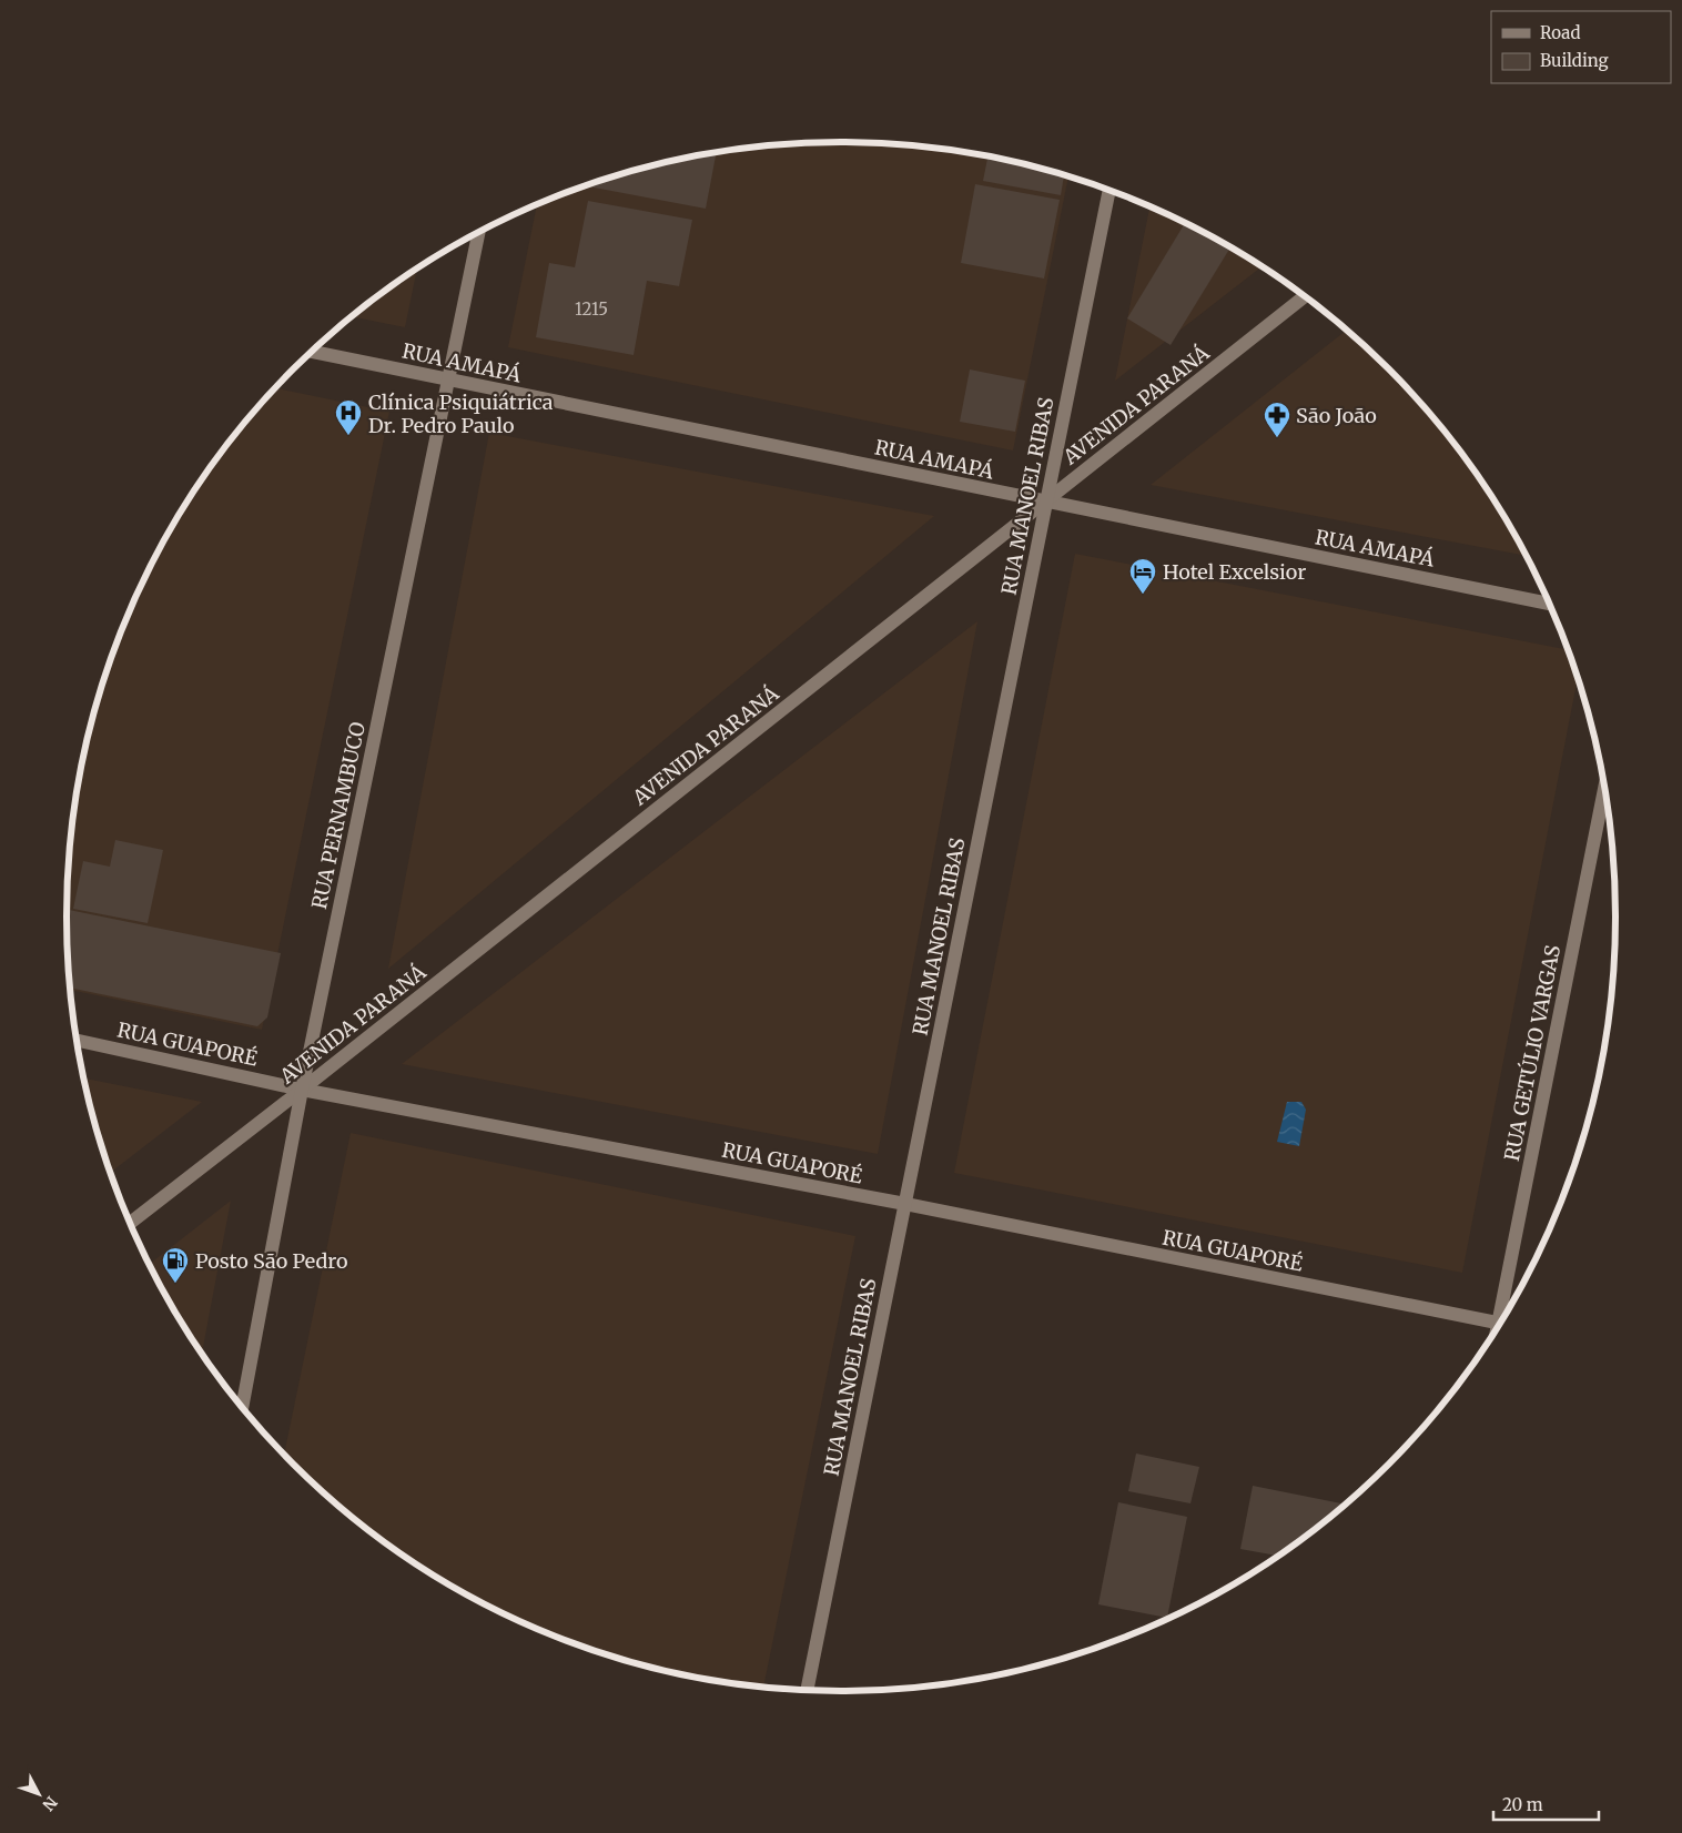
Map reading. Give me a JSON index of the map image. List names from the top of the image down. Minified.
{"streets":{"street":["RUA AMAPÁ","AVENIDA PARANÁ","RUA MANOEL RIBAS","RUA PERNAMBUCO","RUA GUAPORÉ","RUA GETÚLIO VARGAS"]},"crossings":[["RUA AMAPÁ","AVENIDA PARANÁ"],["RUA AMAPÁ","RUA MANOEL RIBAS"],["RUA AMAPÁ","RUA PERNAMBUCO"],["AVENIDA PARANÁ","RUA MANOEL RIBAS"],["AVENIDA PARANÁ","RUA PERNAMBUCO"],["AVENIDA PARANÁ","RUA GUAPORÉ"],["RUA MANOEL RIBAS","RUA GUAPORÉ"],["RUA PERNAMBUCO","RUA GUAPORÉ"]],"places":{"hospital":["Clínica Psiquiátrica Dr. Pedro Paulo"],"pharmacy":["São João"],"hotel":["Hotel Excelsior"],"fuel station":["Posto São Pedro"]},"house_numbers":["1215"],"legend":["Road","Building"],"scale_bar":"20 m","north":"bottom right"}
